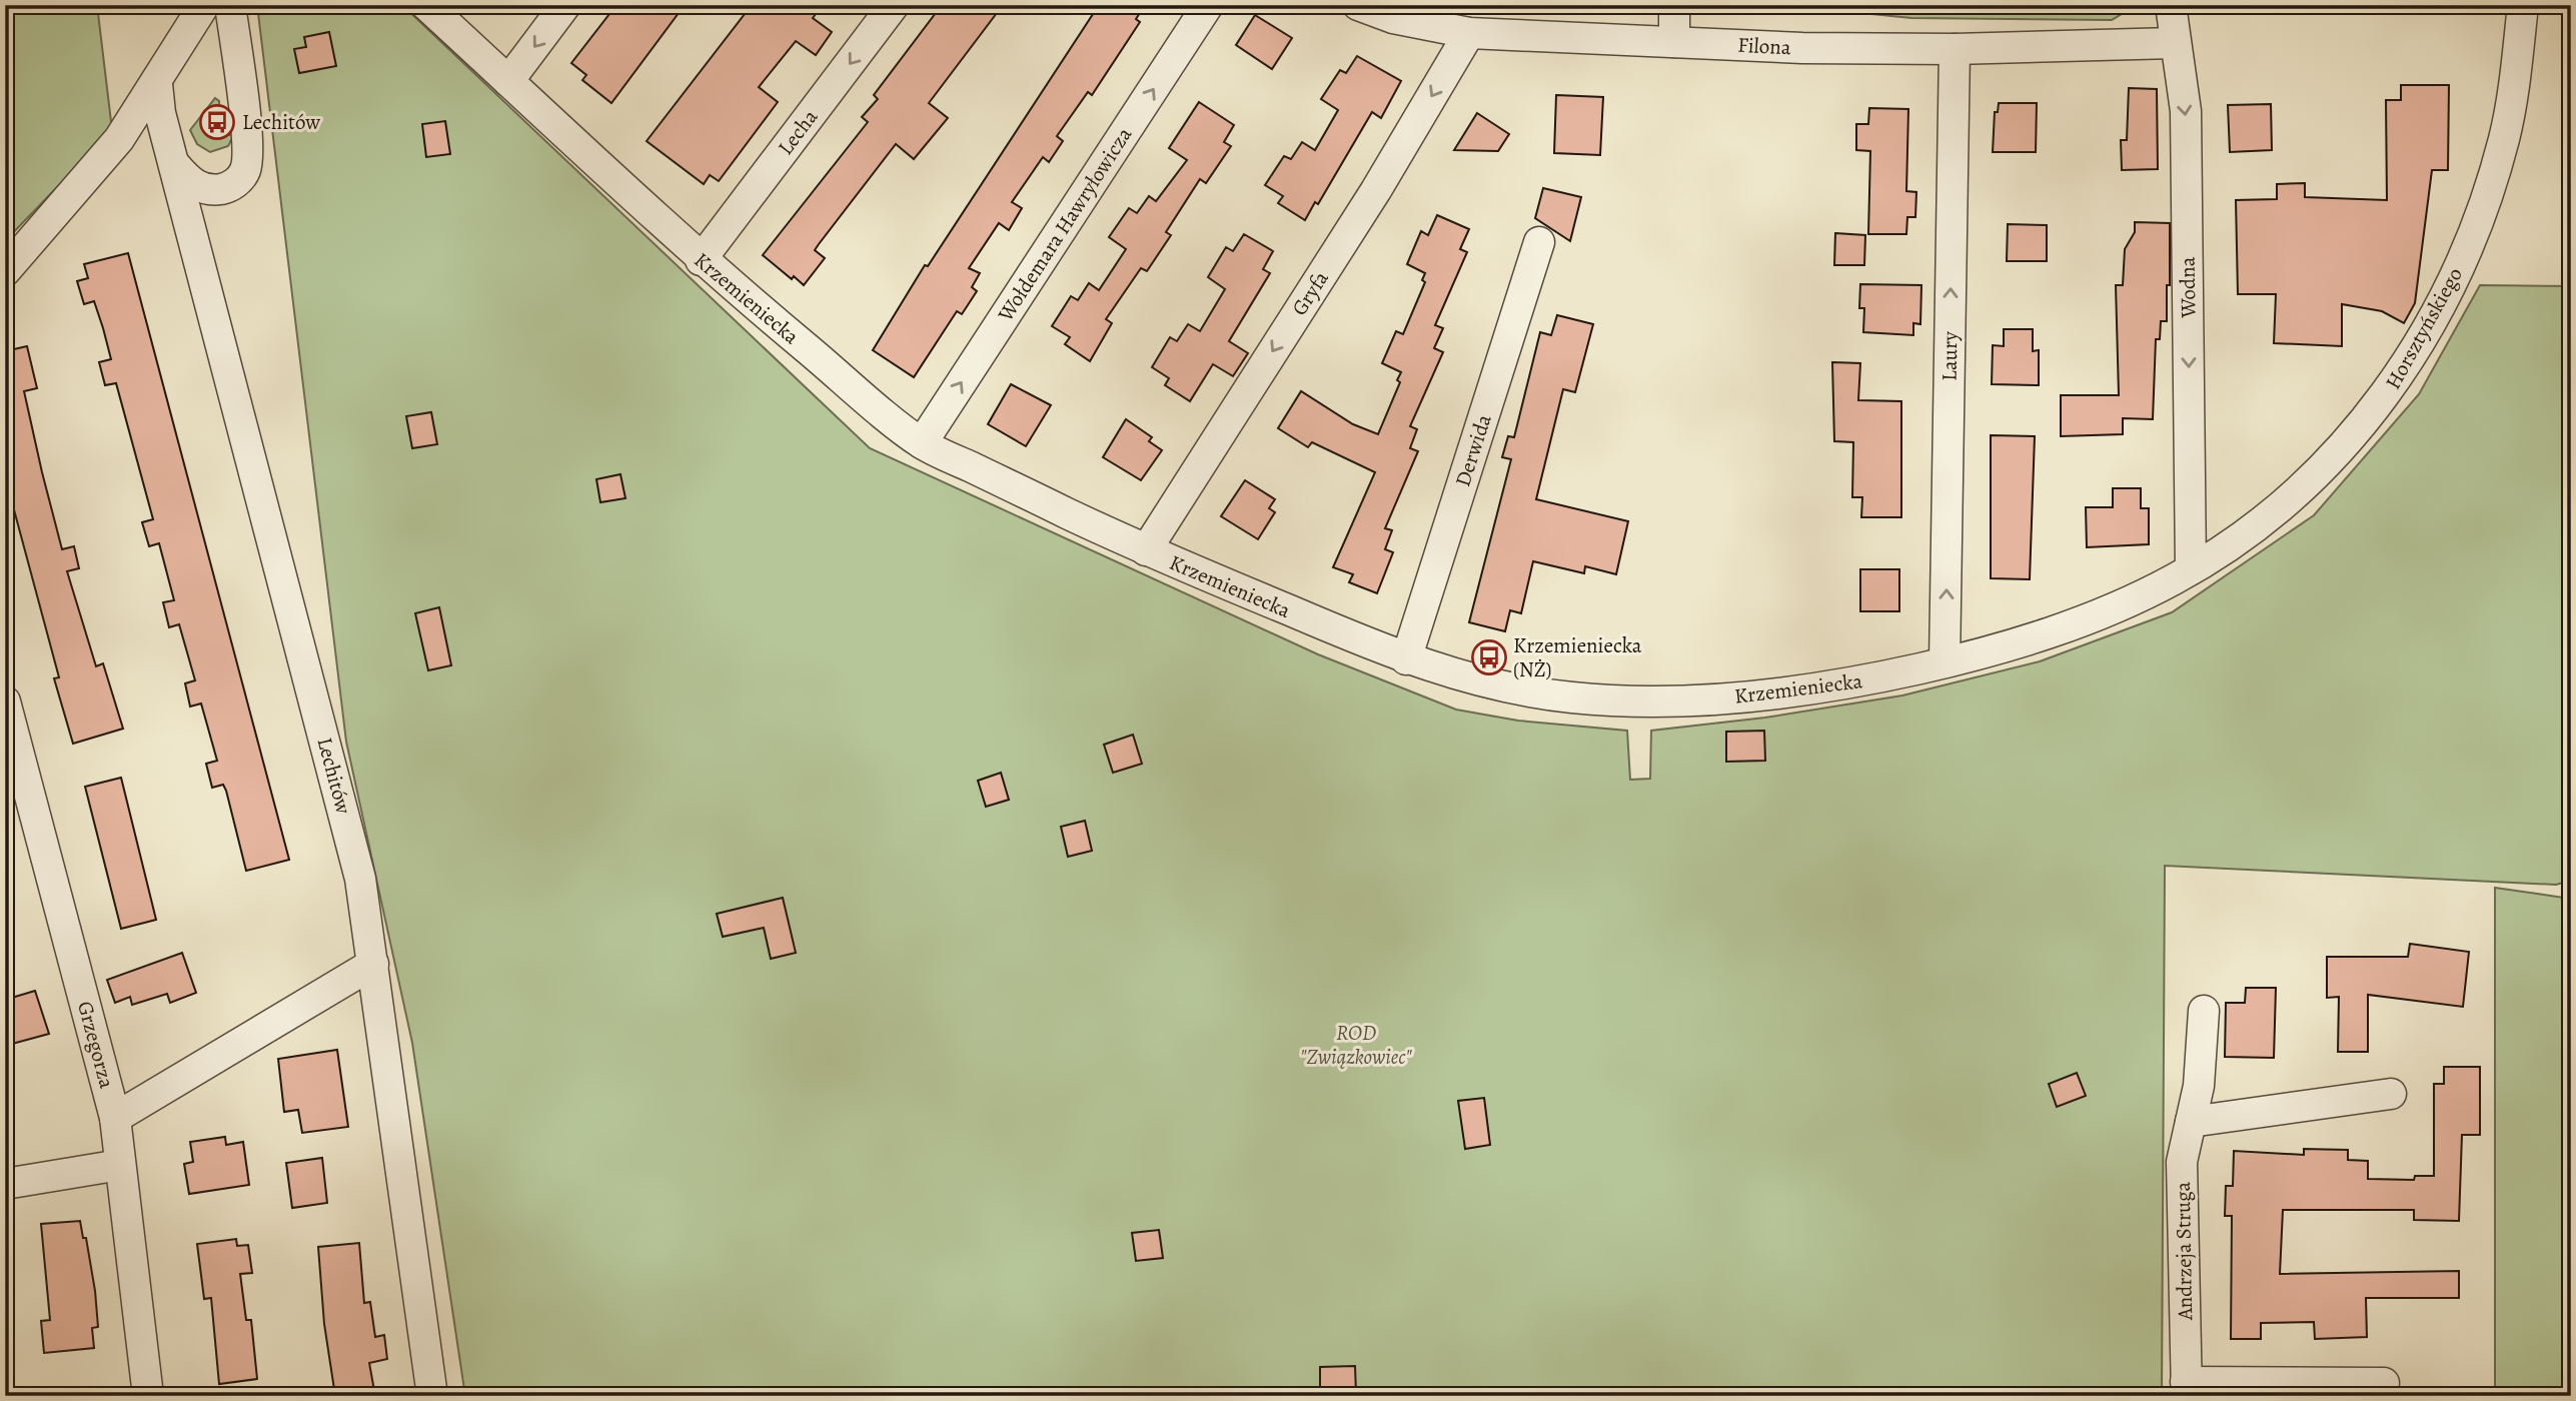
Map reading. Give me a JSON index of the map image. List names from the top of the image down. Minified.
{"streets":{"street":["Filona","Lecha","Wołdemara Hawryłowicza","Wodna","Gryfa","Krzemieniecka","Horsztyńskiego","Laury","Derwida","Lechitów","Grzegorza","Andrzeja Struga"]},"crossings":[["Filona","Wodna"],["Filona","Gryfa"],["Filona","Laury"],["Lecha","Krzemieniecka"],["Wołdemara Hawryłowicza","Krzemieniecka"],["Wodna","Krzemieniecka"],["Wodna","Horsztyńskiego"],["Gryfa","Krzemieniecka"],["Krzemieniecka","Horsztyńskiego"],["Krzemieniecka","Laury"],["Krzemieniecka","Derwida"]],"one_way":["Lecha","Wołdemara Hawryłowicza","Wodna","Gryfa","Laury"],"parks":["ROD \"Związkowiec\""],"places":{"bus stop":["Lechitów","Krzemieniecka (NŻ)"]}}
